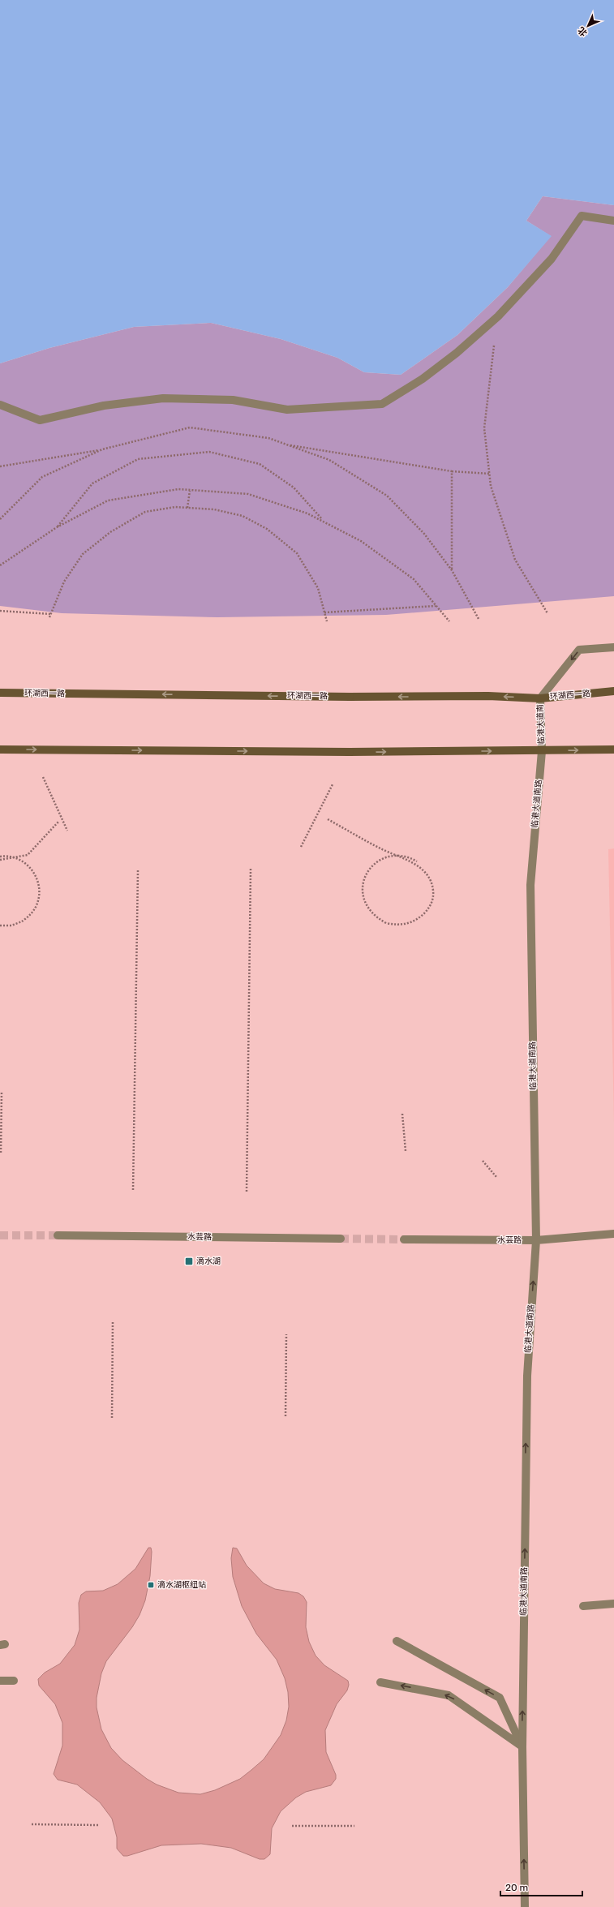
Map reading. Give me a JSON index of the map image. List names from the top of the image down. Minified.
{"streets":{"main road":["环湖西一路"],"street":["临港大道南","临港大道南路","水芸路"]},"crossings":[["环湖西一路","临港大道南"],["临港大道南","临港大道南路"],["临港大道南路","水芸路"]],"one_way":["临港大道南路"],"places":{"transit":["滴水湖","滴水湖枢纽站"]},"scale_bar":"20 m","north":"bottom left"}
